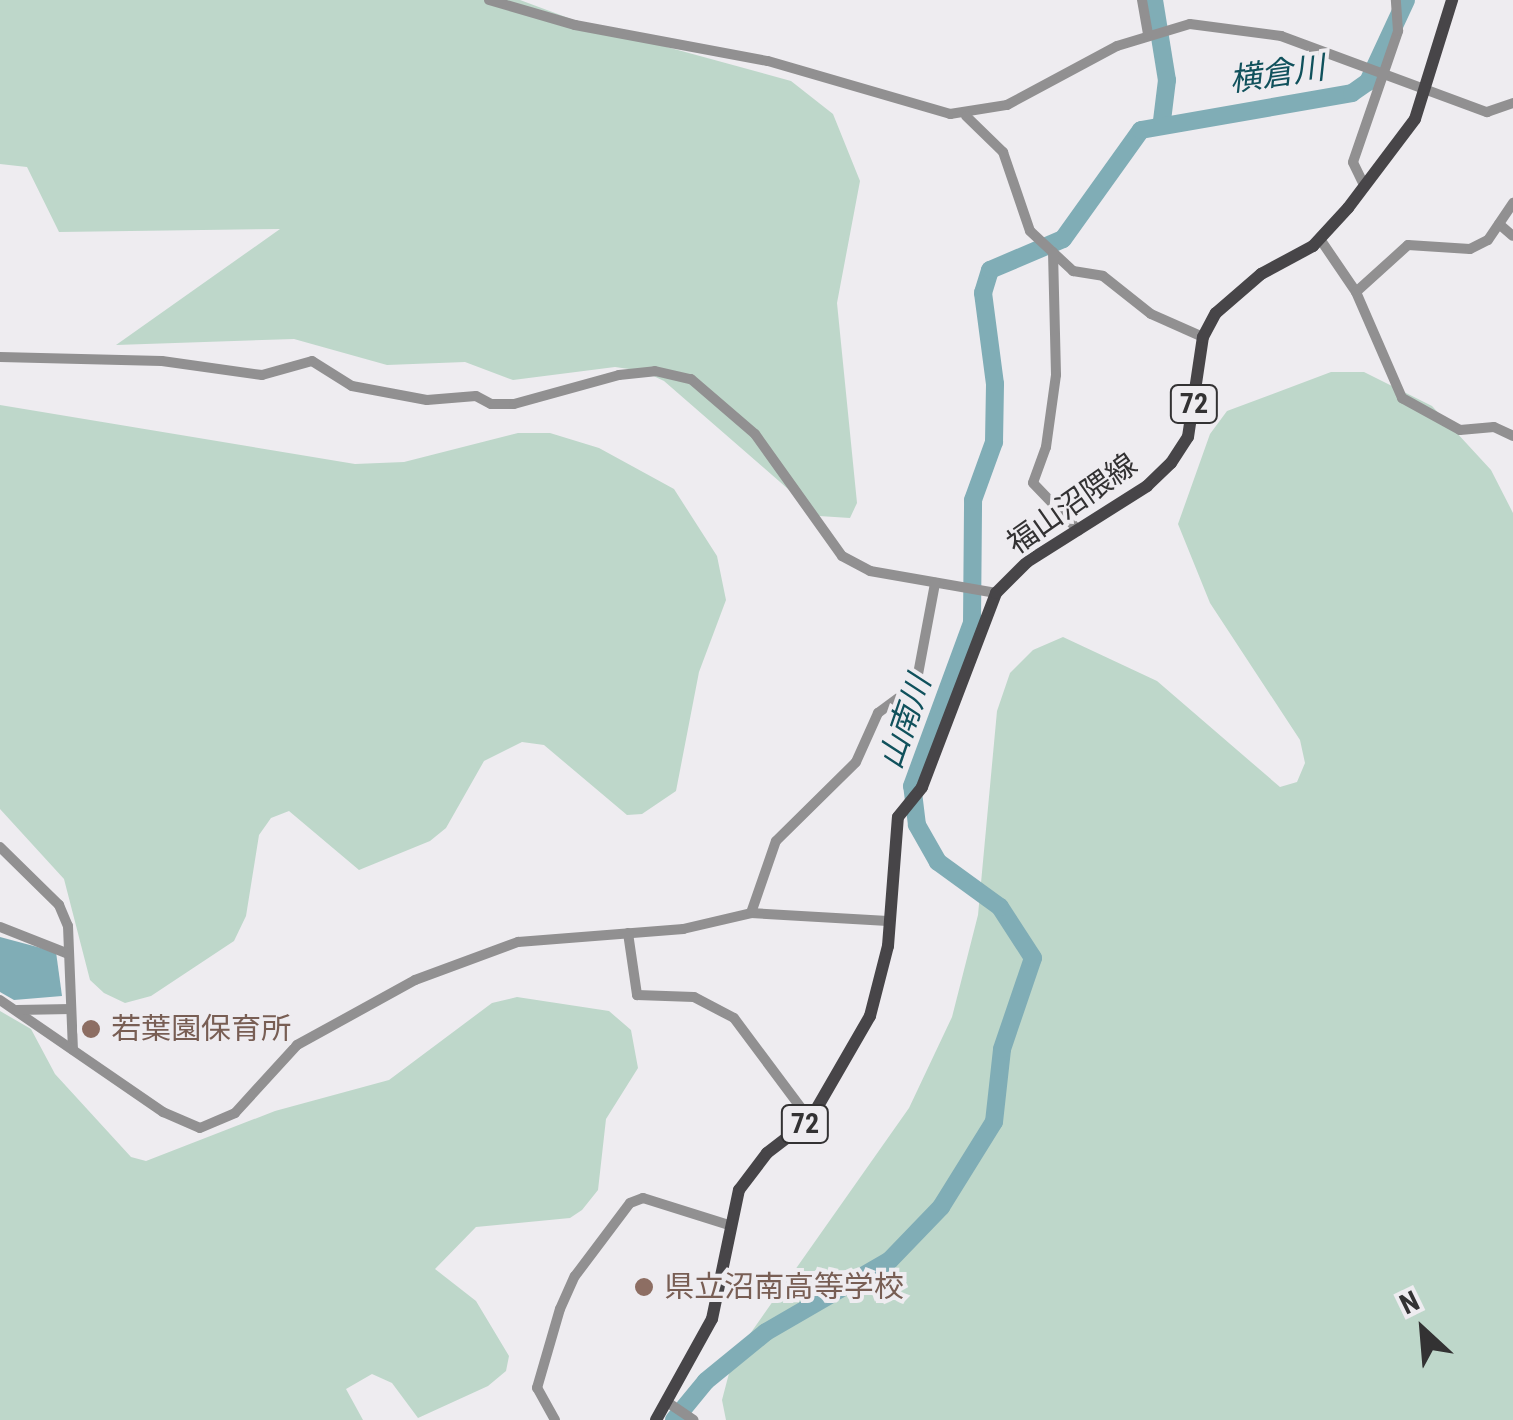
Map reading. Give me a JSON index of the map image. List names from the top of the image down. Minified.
{"streets":{"main road":["72","福山沼隈線"]},"water":["横倉川","山南川"],"places":["若葉園保育所","県立沼南高等学校"],"north":"top left"}
